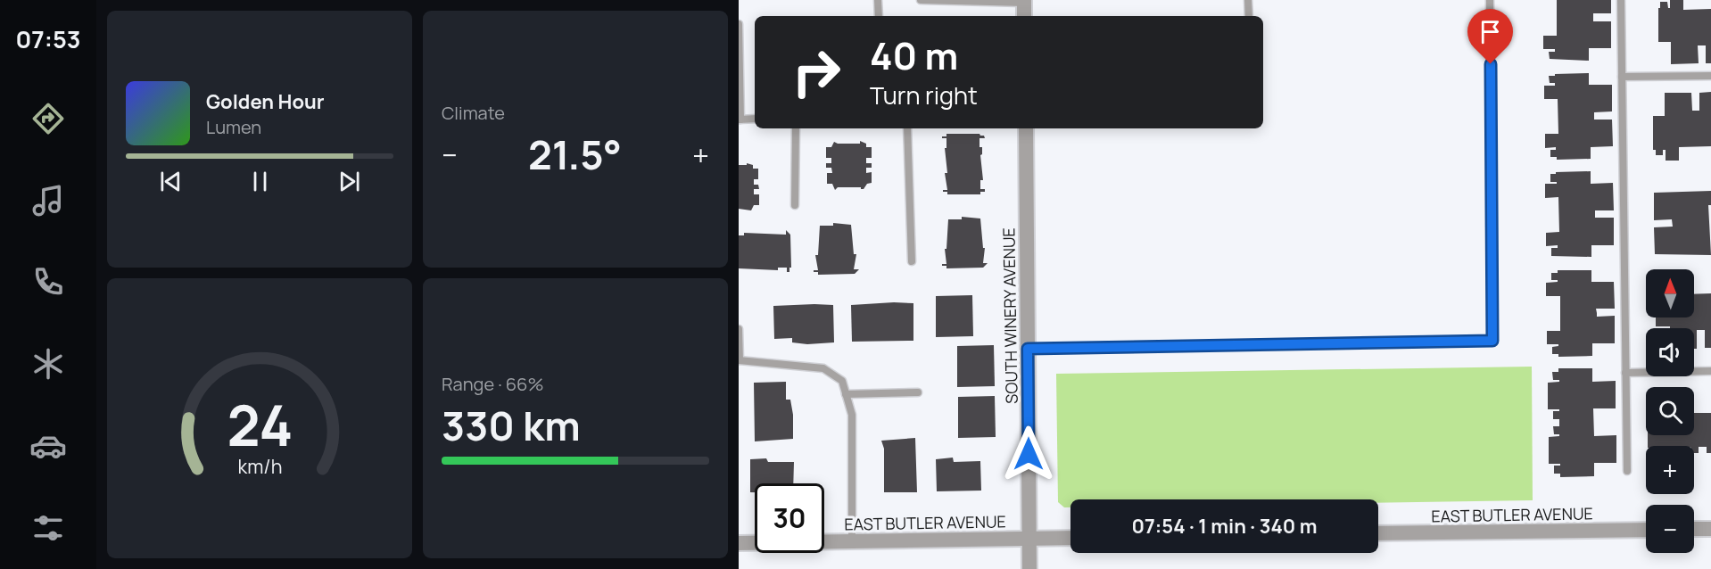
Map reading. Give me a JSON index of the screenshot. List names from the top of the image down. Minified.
{"streets":{"street":["SOUTH WINERY AVENUE","EAST BUTLER AVENUE"]},"crossings":[["SOUTH WINERY AVENUE","EAST BUTLER AVENUE"]],"north":"top","page":{"tabs":"07:53","tile":["Climate",["Range · 66%","330 km"]],"turn":["40 m","Turn right"],"song":["Golden Hour","Lumen"],"heat":["−","21.5°","+"],"map_buttons":["+","−"],"limit":"30","trip":"07:54 · 1 min · 340 m","gauge":["24","km/h"]}}
